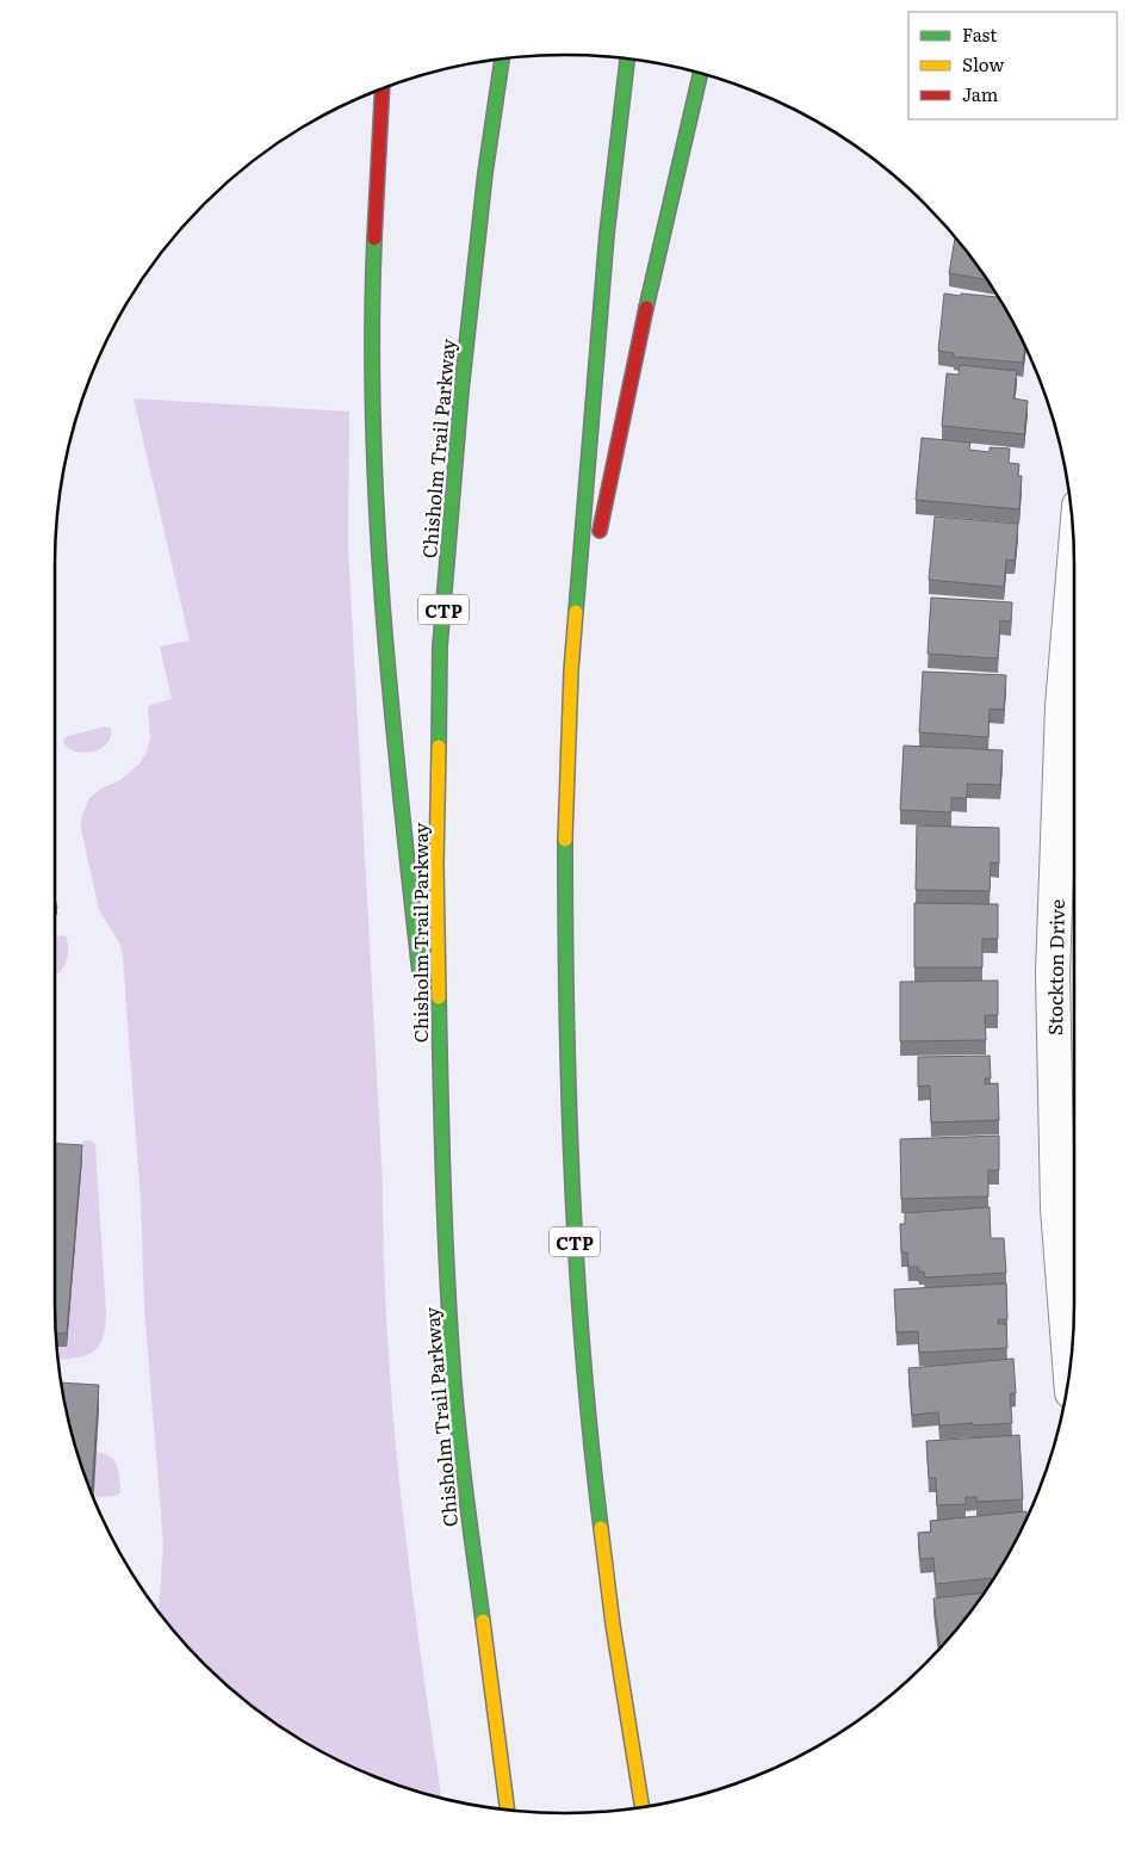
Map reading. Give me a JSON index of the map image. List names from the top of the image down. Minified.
{"streets":{"highway":["Chisholm Trail Parkway","CTP"],"street":["Stockton Drive"]},"legend":["Fast","Slow","Jam"]}
